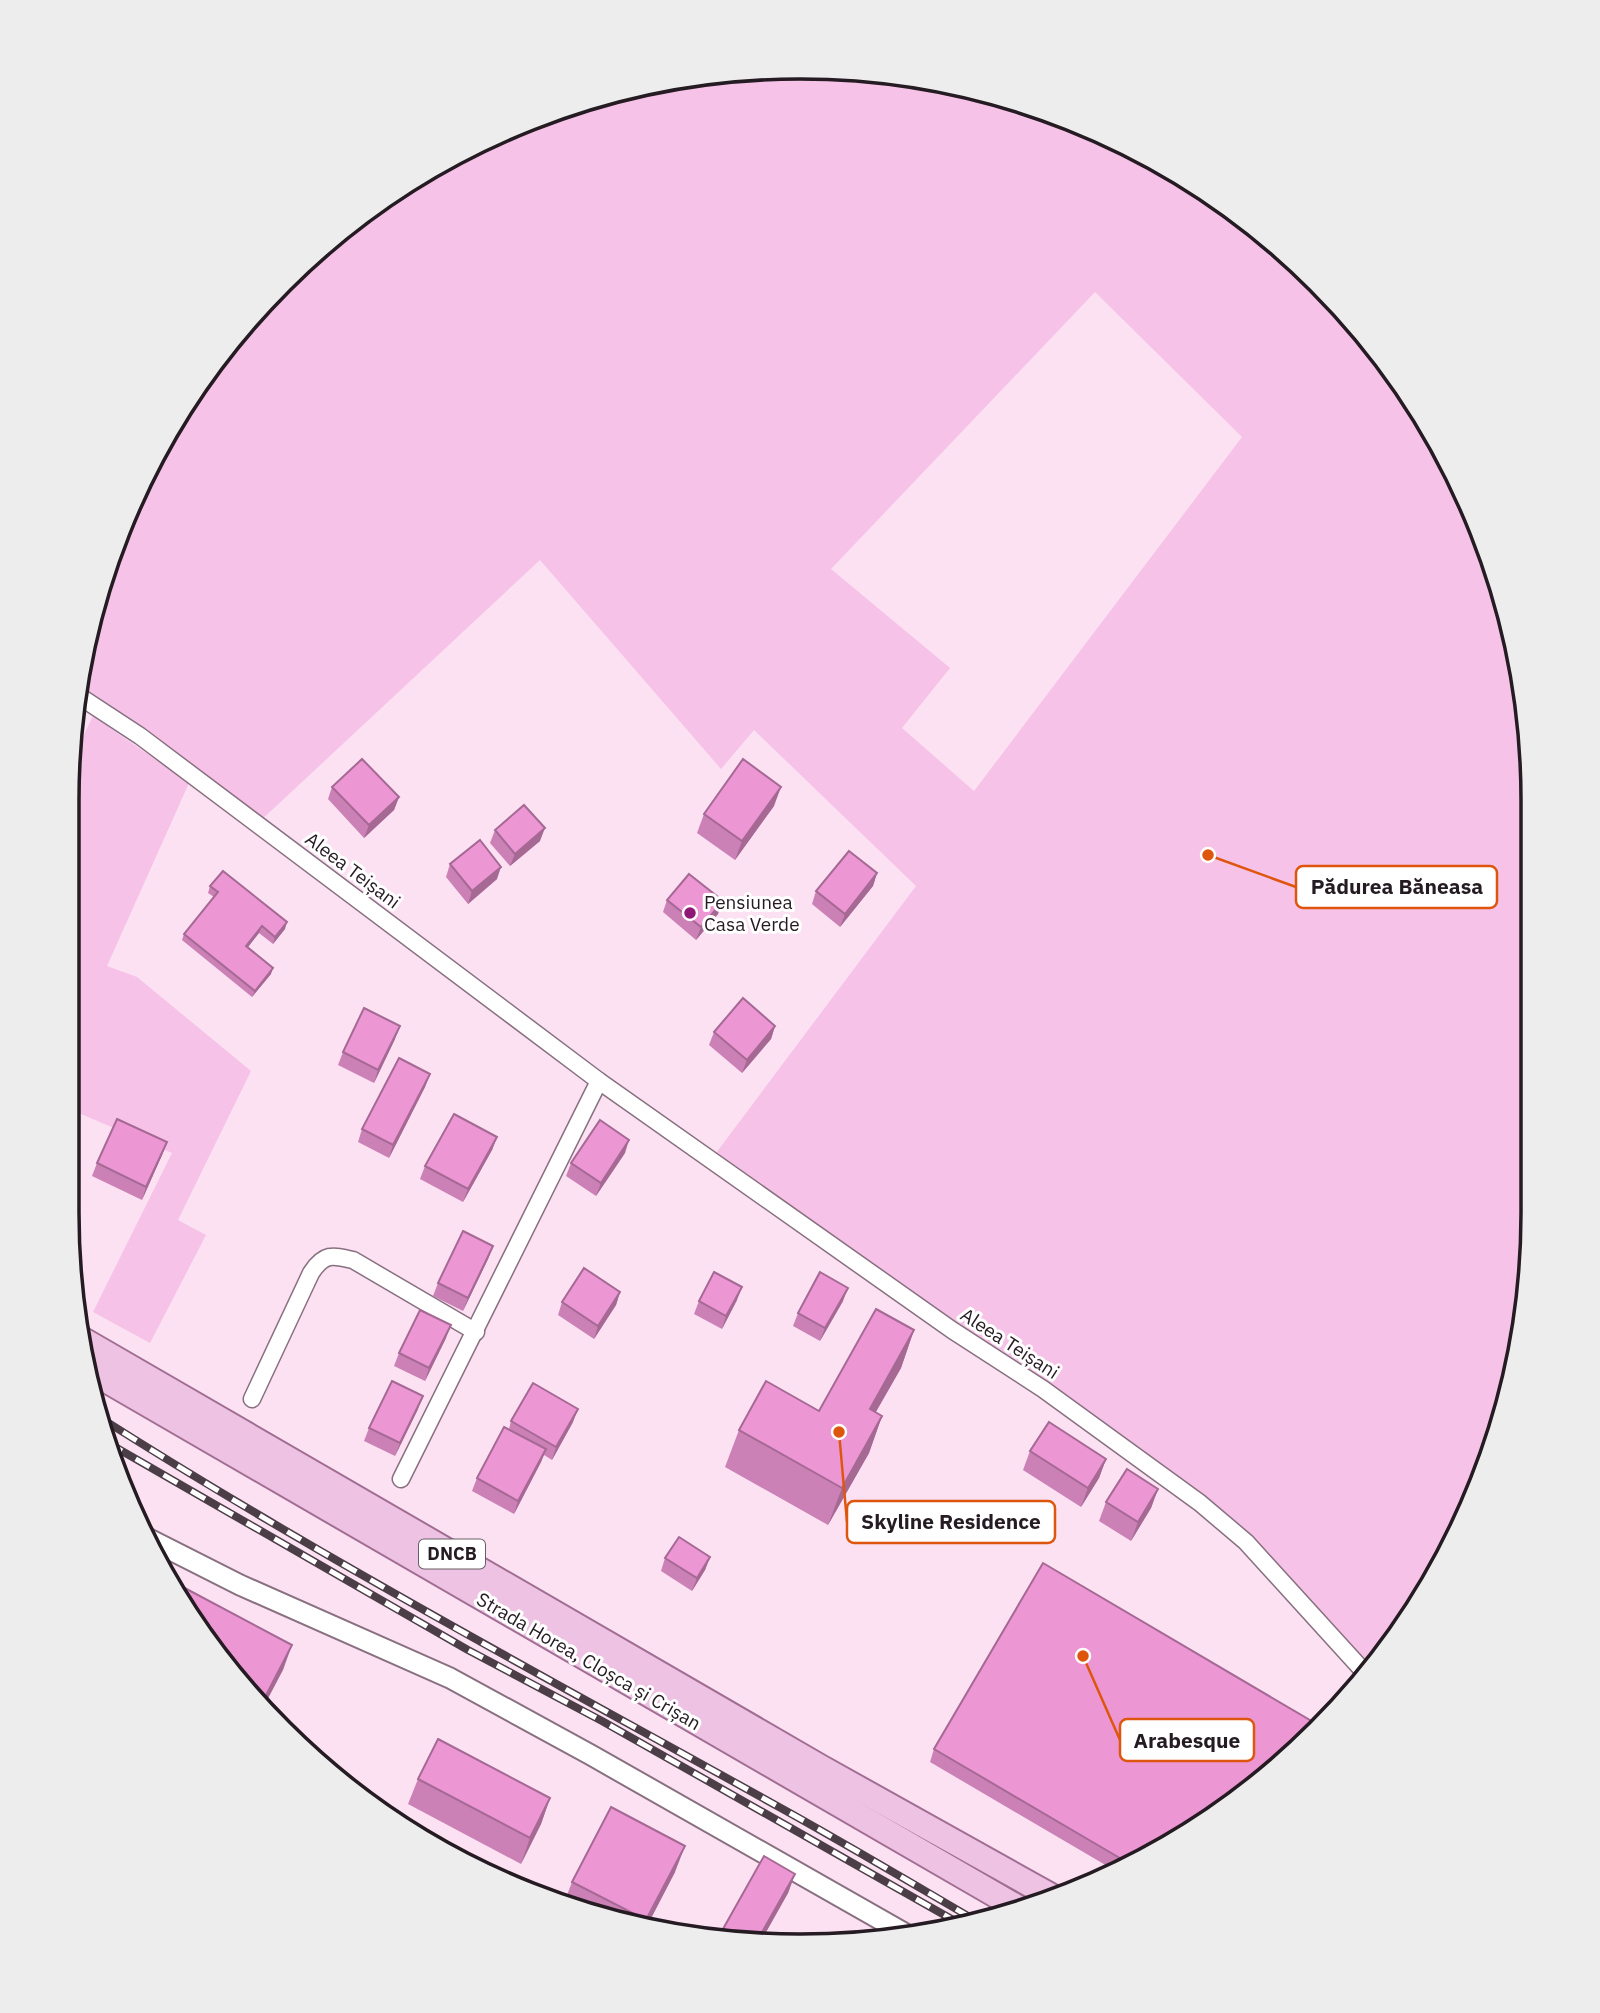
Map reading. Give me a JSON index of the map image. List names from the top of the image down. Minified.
{"streets":{"main road":["DNCB","Strada Horea, Cloșca și Crișan"],"street":["Aleea Teișani"]},"places":["Pădurea Băneasa","Pensiunea Casa Verde","Skyline Residence","Arabesque"]}
